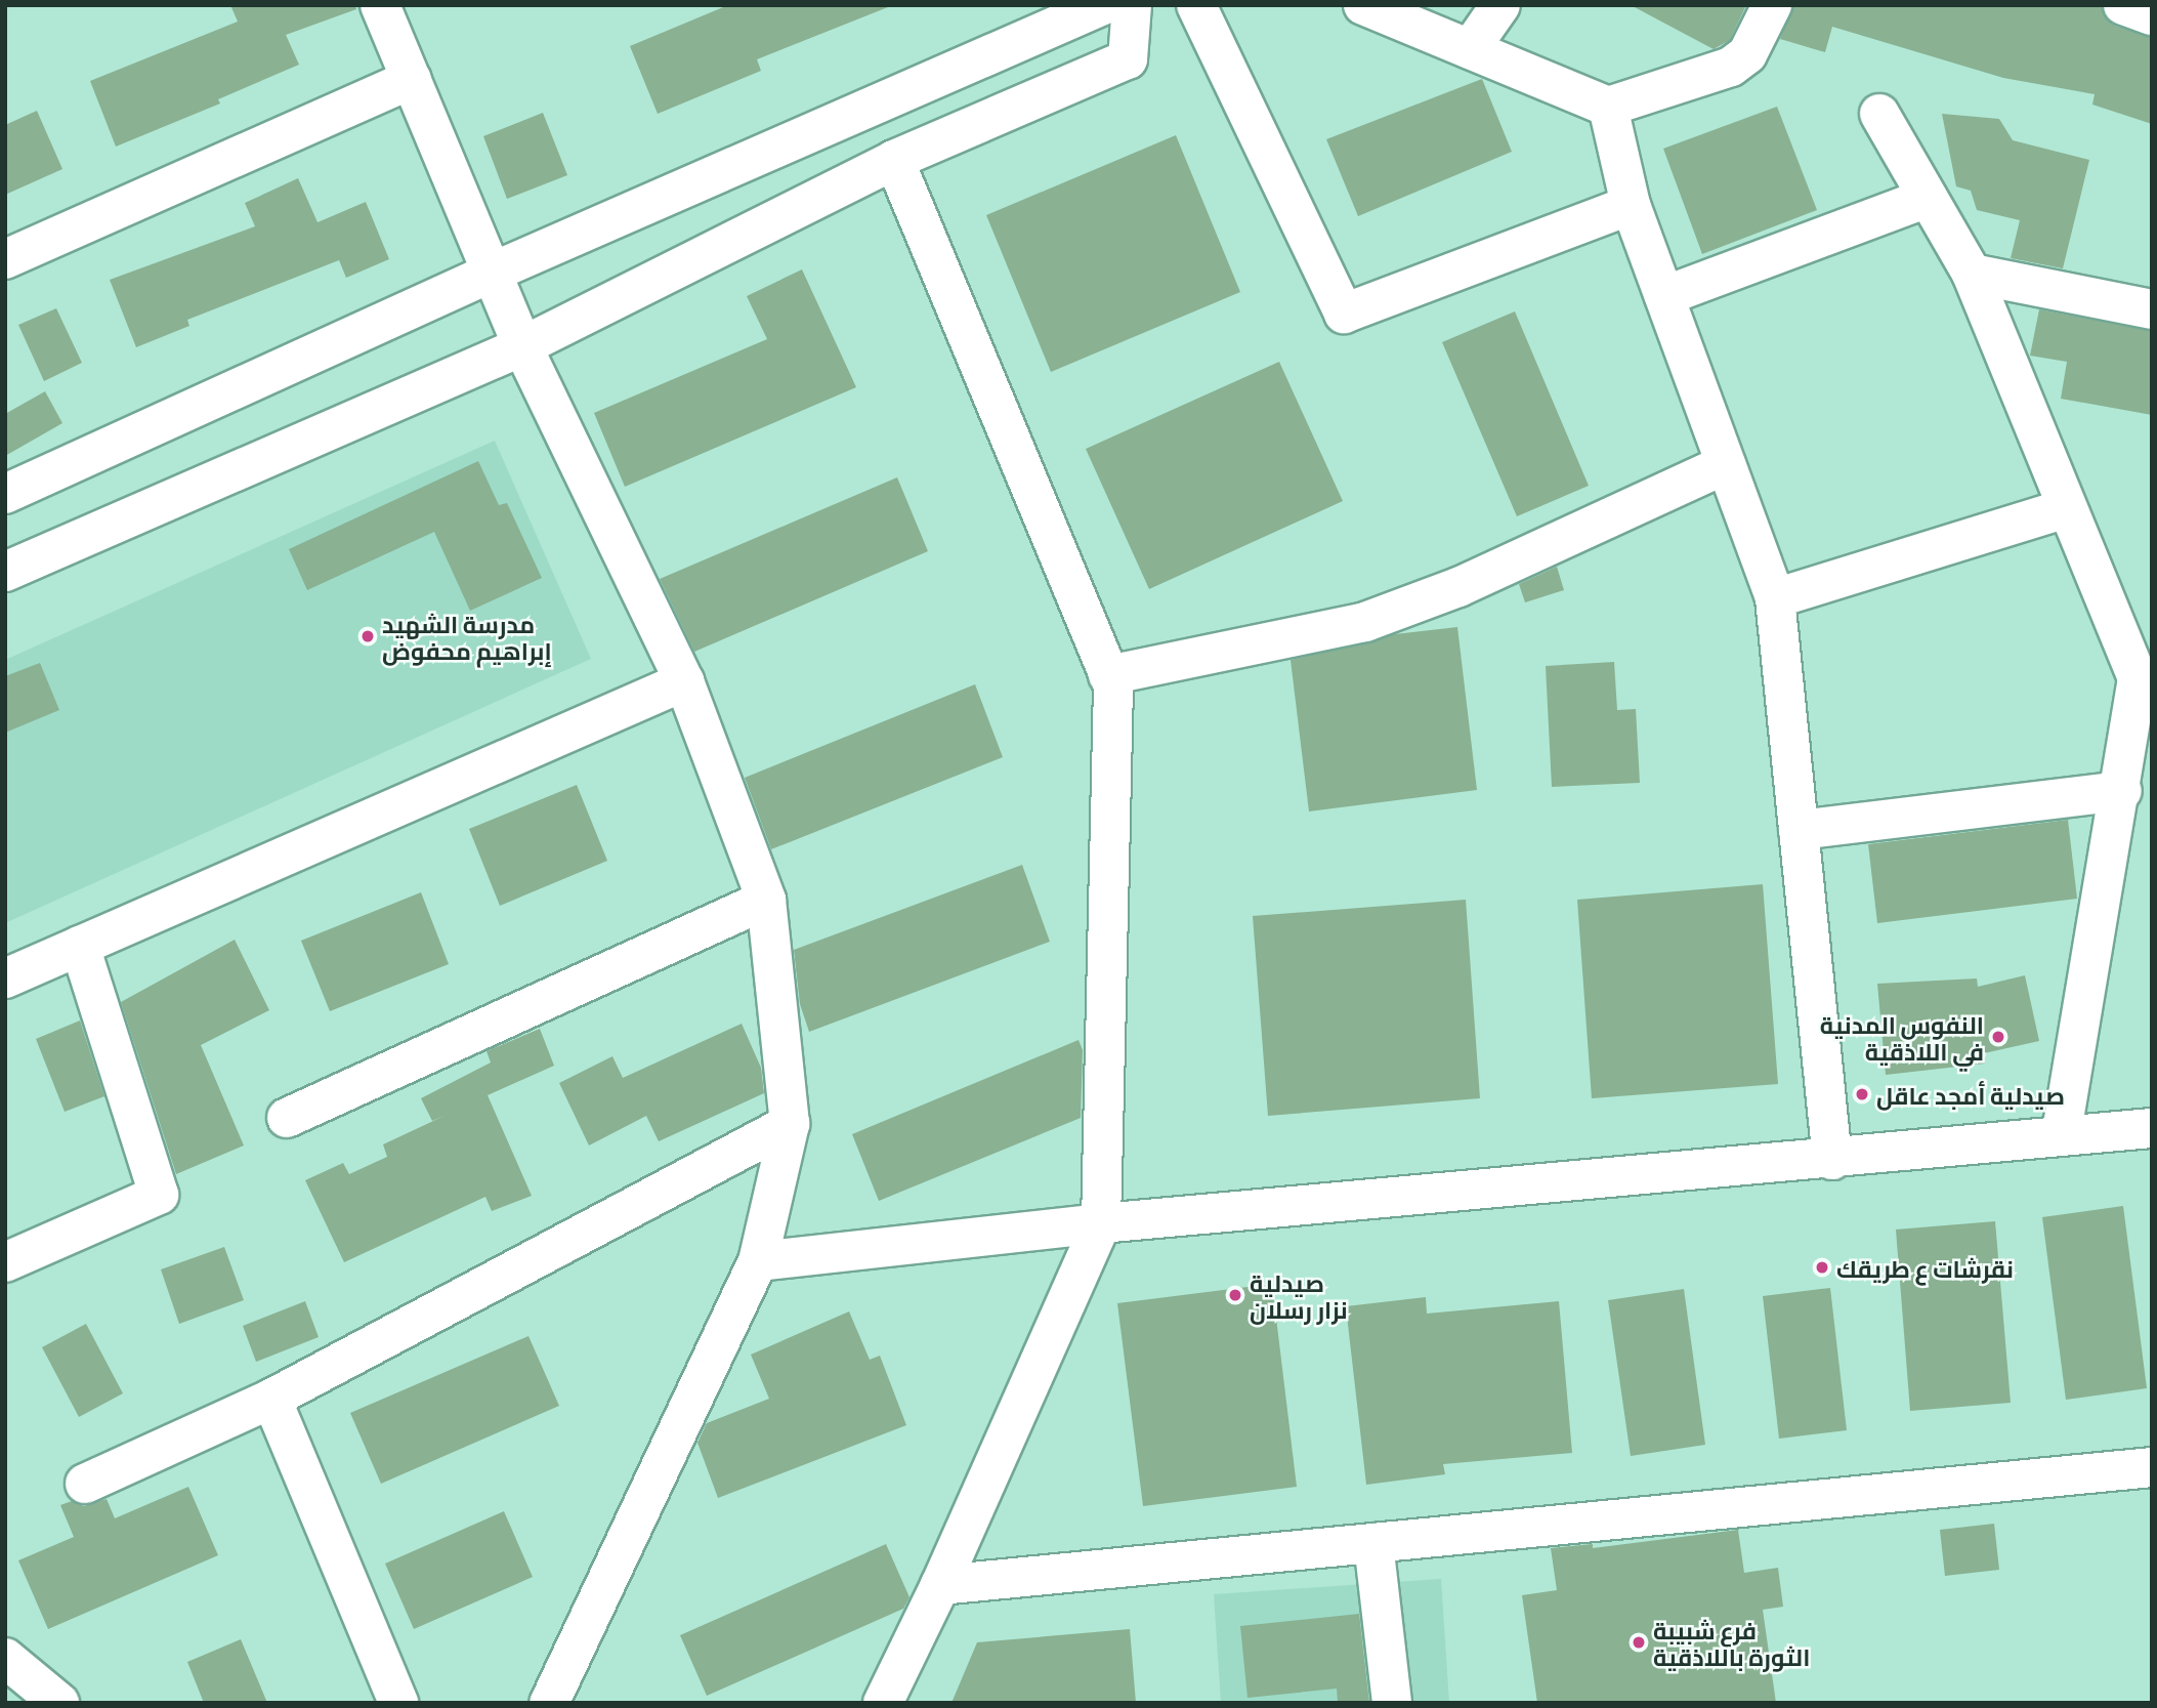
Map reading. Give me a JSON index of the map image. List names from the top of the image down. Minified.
{"places":["مدرسة الشهيد إبراهيم محفوض","النفوس المدنية في اللاذقية","صيدلية أمجد عاقل","نقرشات ع طريقك","صيدلية نزار رسلان","فرع شبيبة الثورة باللاذقية"]}
